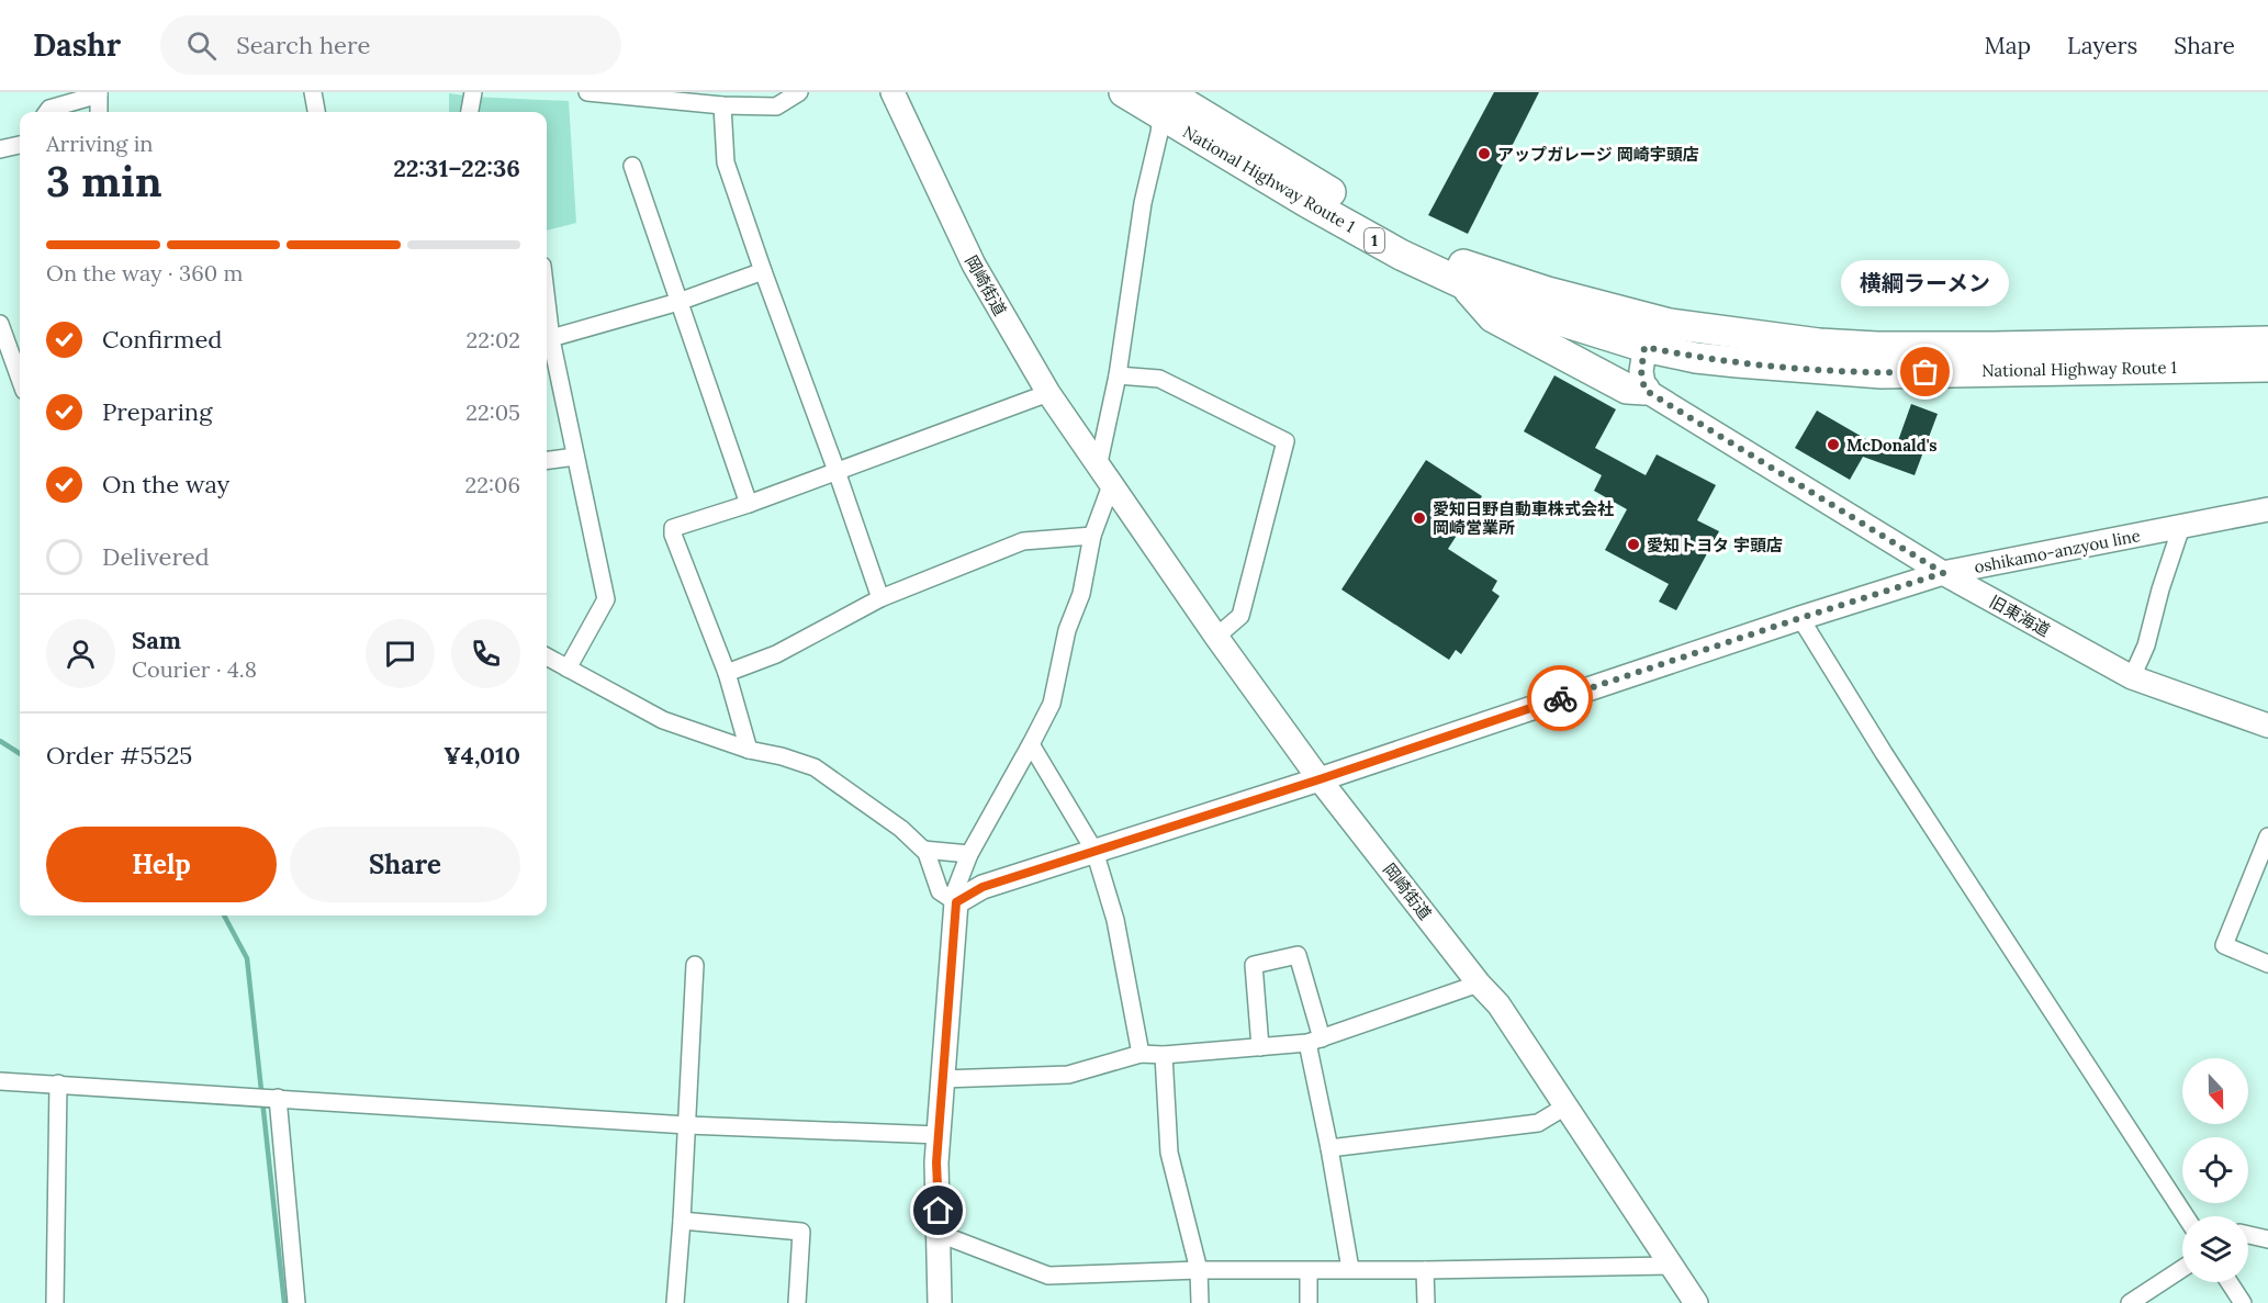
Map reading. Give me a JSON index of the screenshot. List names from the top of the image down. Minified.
{"streets":{"highway":["National Highway Route 1","1"],"street":["岡崎街道","oshikamo-anzyou line","旧東海道"]},"crossings":[["岡崎街道","oshikamo-anzyou line"],["oshikamo-anzyou line","旧東海道"]],"places":["アップガレージ 岡崎宇頭店","横綱ラーメン","McDonald's","愛知日野自動車株式会社 岡崎営業所","愛知トヨタ 宇頭店"],"north":"bottom","page":{"header":"Dashr","search":"Search here","nav":["Map","Layers","Share"],"heading":["3 min","Arriving in","22:31–22:36"],"panel":["Sam","Courier · 4.8","Order #5525","¥4,010"],"bar":"On the way · 360 m","bubble":"横綱ラーメン","list":[["Confirmed","22:02"],["Preparing","22:05"],["On the way","22:06"],"Delivered"],"buttons":["Help","Share"]}}
